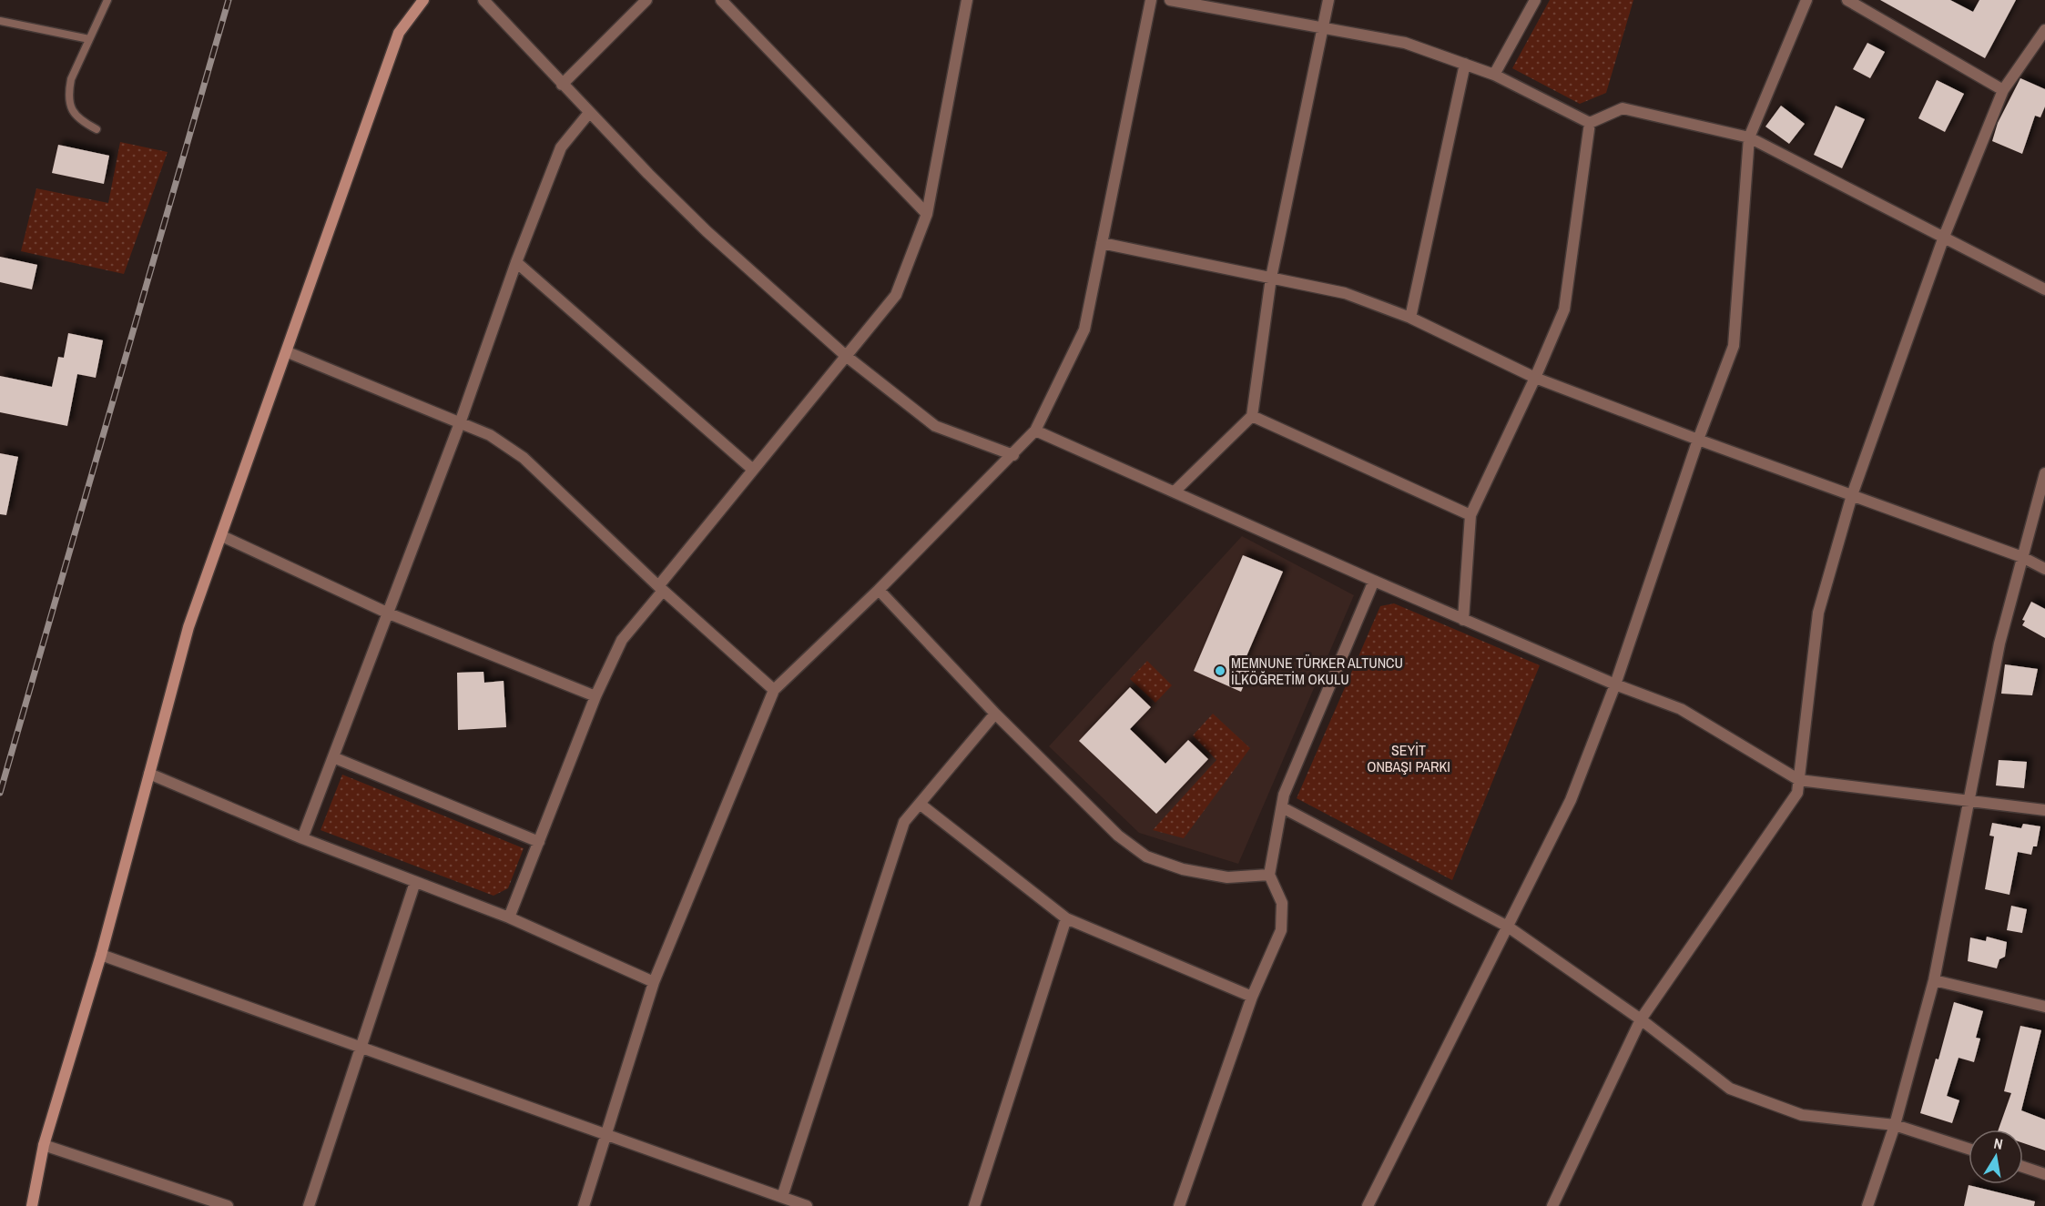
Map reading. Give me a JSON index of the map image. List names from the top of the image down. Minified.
{"parks":["SEYİT ONBAŞI PARKI"],"places":["MEMNUNE TÜRKER ALTUNCU İLKÖĞRETİM OKULU"],"north":"top"}
